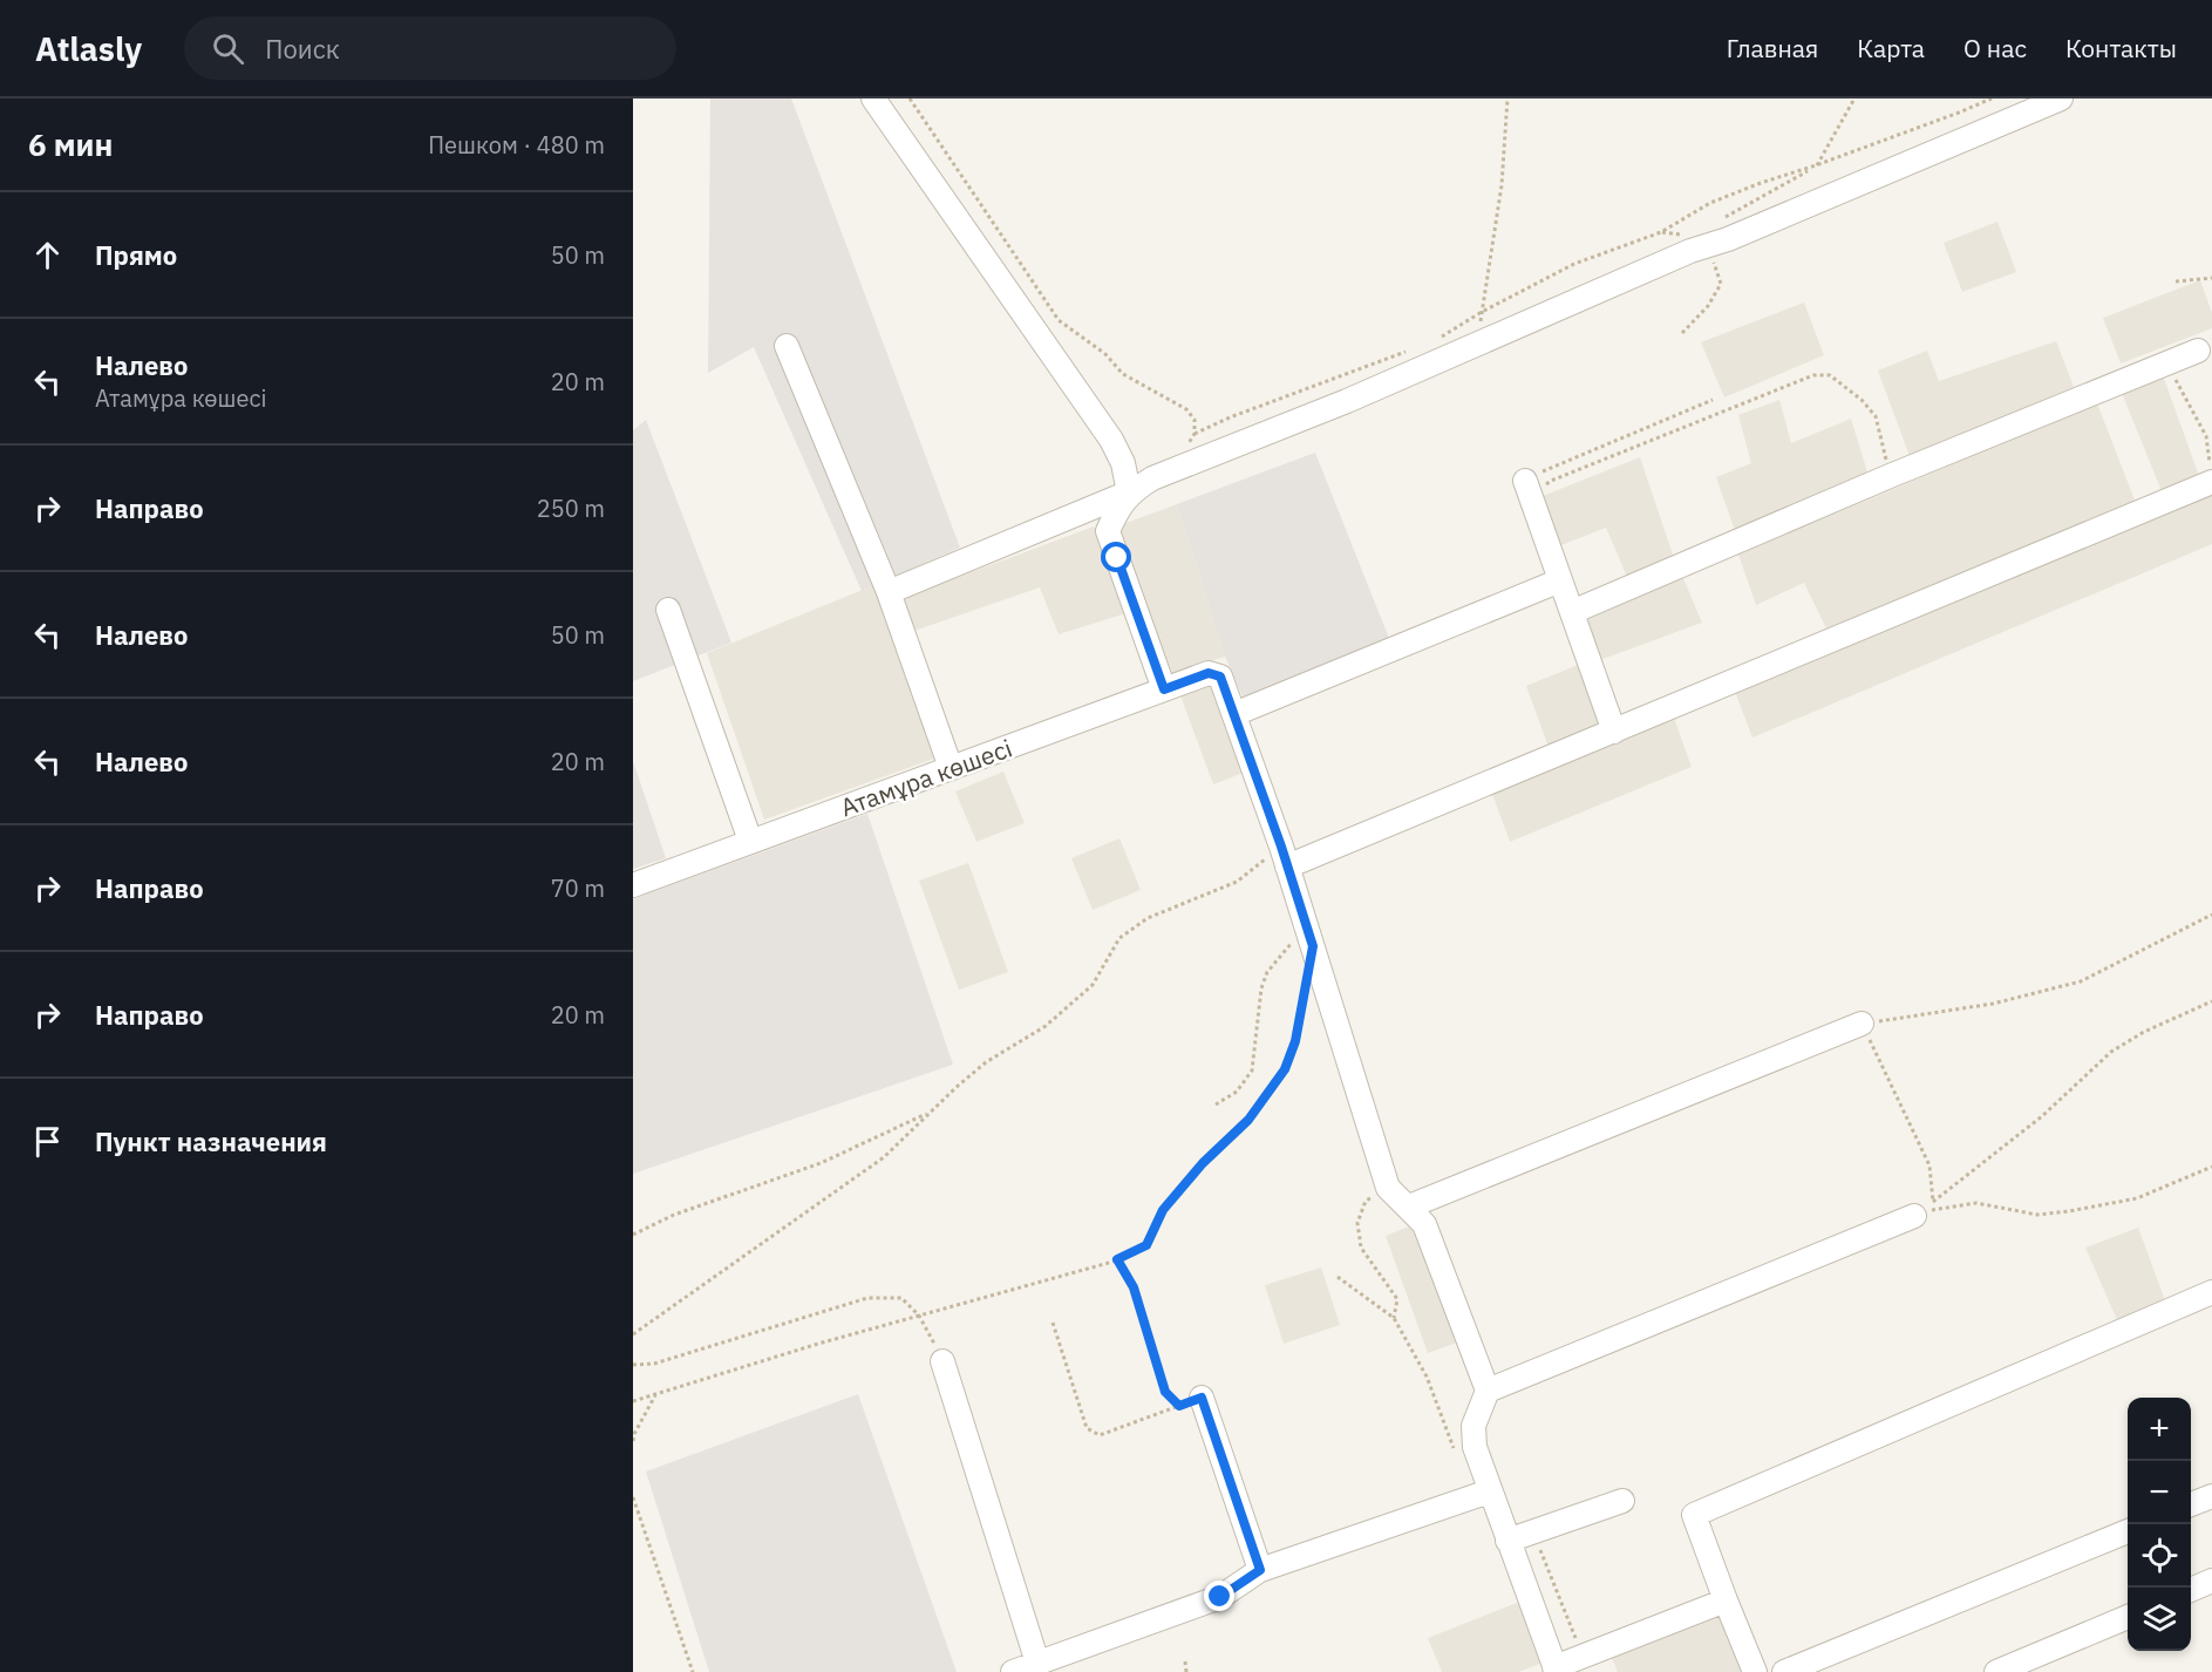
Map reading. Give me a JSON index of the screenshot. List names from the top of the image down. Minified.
{"streets":{"street":["Атамұра көшесі"]},"page":{"header":"Atlasly","search":"Поиск","nav":["Главная","Карта","О нас","Контакты"],"heading":["6 мин","Пешком · 480 m"],"list":[["Прямо","50 m"],["Налево","Атамұра көшесі","20 m"],["Направо","250 m"],["Налево","50 m"],["Налево","20 m"],["Направо","70 m"],["Направо","20 m"],"Пункт назначения"],"map_buttons":["+","−"]}}
